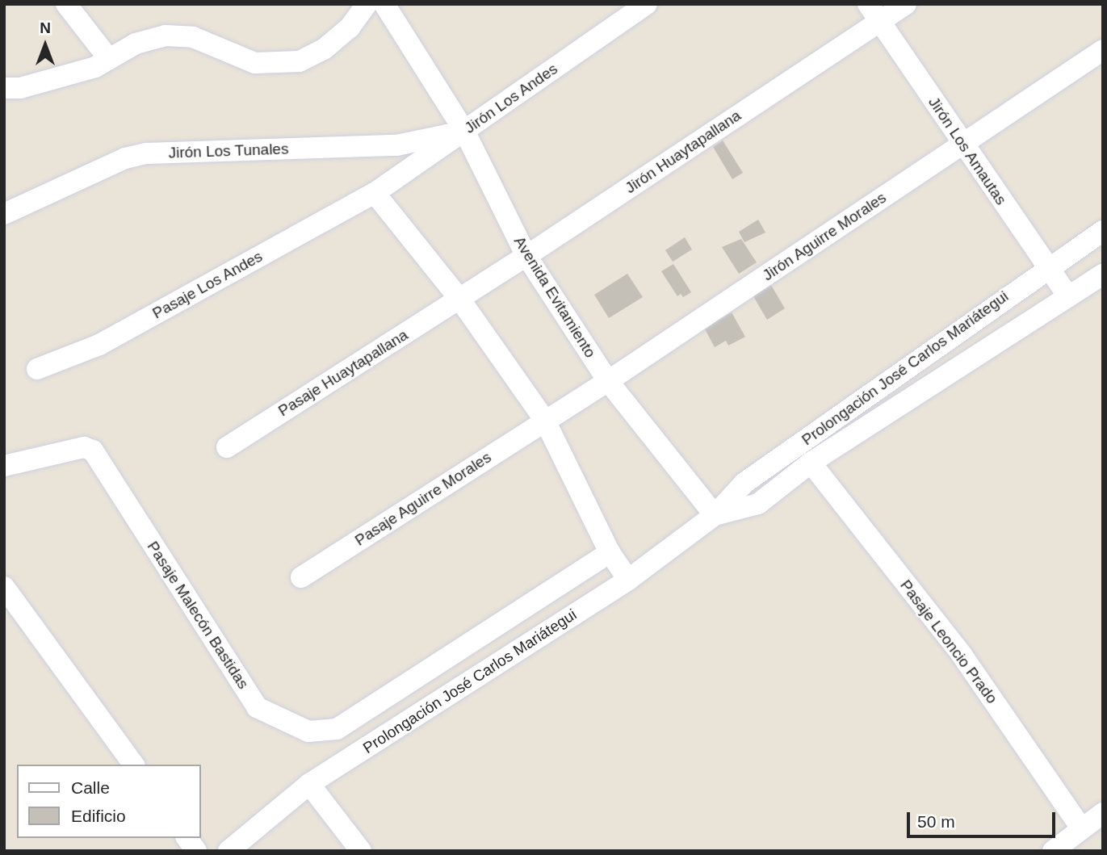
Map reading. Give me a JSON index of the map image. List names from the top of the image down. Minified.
{"streets":{"street":["Jirón Los Andes","Jirón Los Tunales","Jirón Los Amautas","Jirón Huaytapallana","Jirón Aguirre Morales","Pasaje Los Andes","Avenida Evitamiento","Prolongación José Carlos Mariátegui","Pasaje Huaytapallana","Pasaje Aguirre Morales","Pasaje Malecón Bastidas","Pasaje Leoncio Prado"]},"crossings":[["Jirón Los Andes","Jirón Los Tunales"],["Jirón Los Andes","Pasaje Los Andes"],["Jirón Los Andes","Avenida Evitamiento"],["Jirón Los Tunales","Avenida Evitamiento"],["Jirón Los Amautas","Jirón Huaytapallana"],["Jirón Los Amautas","Jirón Aguirre Morales"],["Jirón Los Amautas","Prolongación José Carlos Mariátegui"],["Jirón Huaytapallana","Avenida Evitamiento"],["Jirón Huaytapallana","Pasaje Huaytapallana"],["Jirón Aguirre Morales","Avenida Evitamiento"],["Jirón Aguirre Morales","Pasaje Aguirre Morales"],["Avenida Evitamiento","Prolongación José Carlos Mariátegui"],["Prolongación José Carlos Mariátegui","Pasaje Malecón Bastidas"],["Prolongación José Carlos Mariátegui","Pasaje Leoncio Prado"]],"legend":["Calle","Edificio"],"scale_bar":"50 m","north":"top"}
